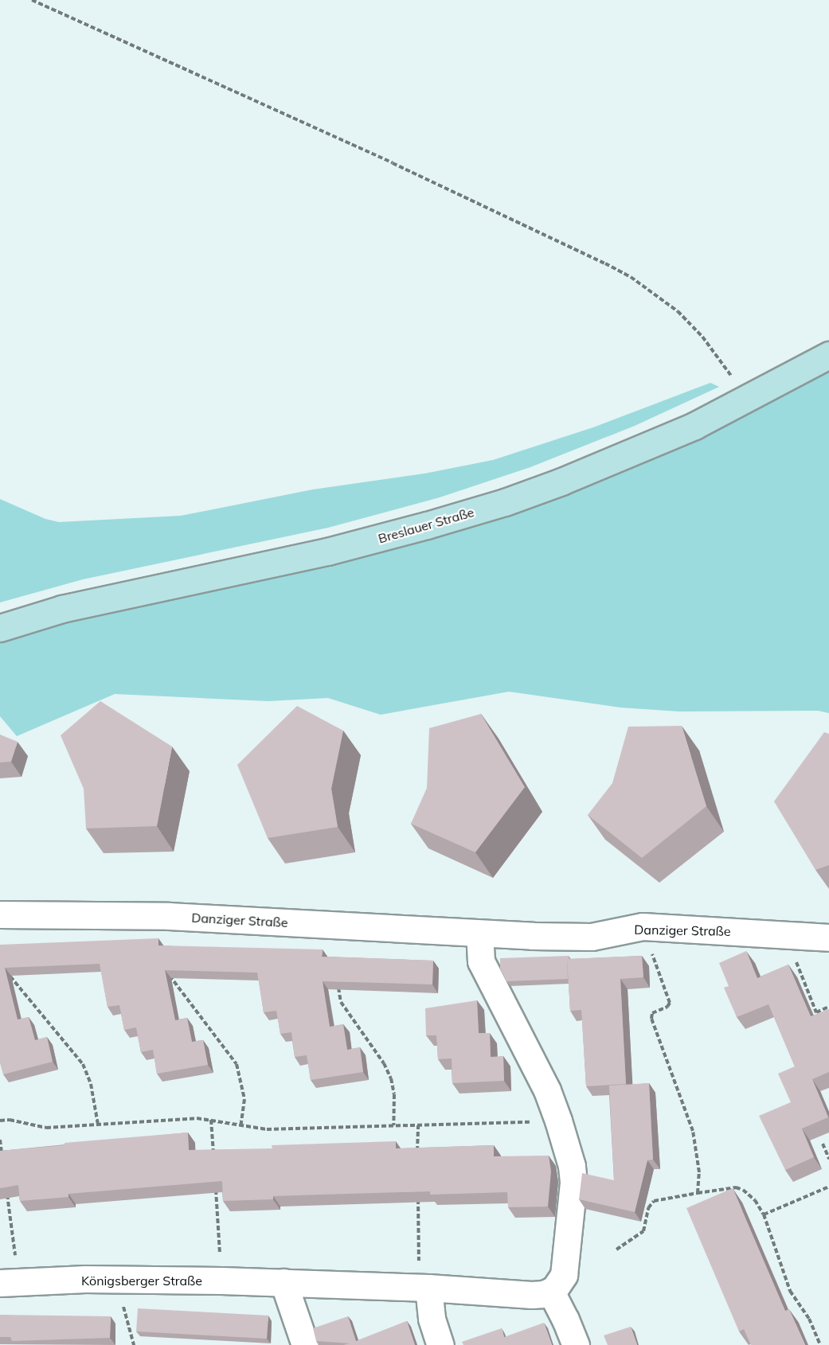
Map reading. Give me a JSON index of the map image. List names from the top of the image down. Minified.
{"streets":{"main road":["Breslauer Straße"],"street":["Danziger Straße","Königsberger Straße"]}}
